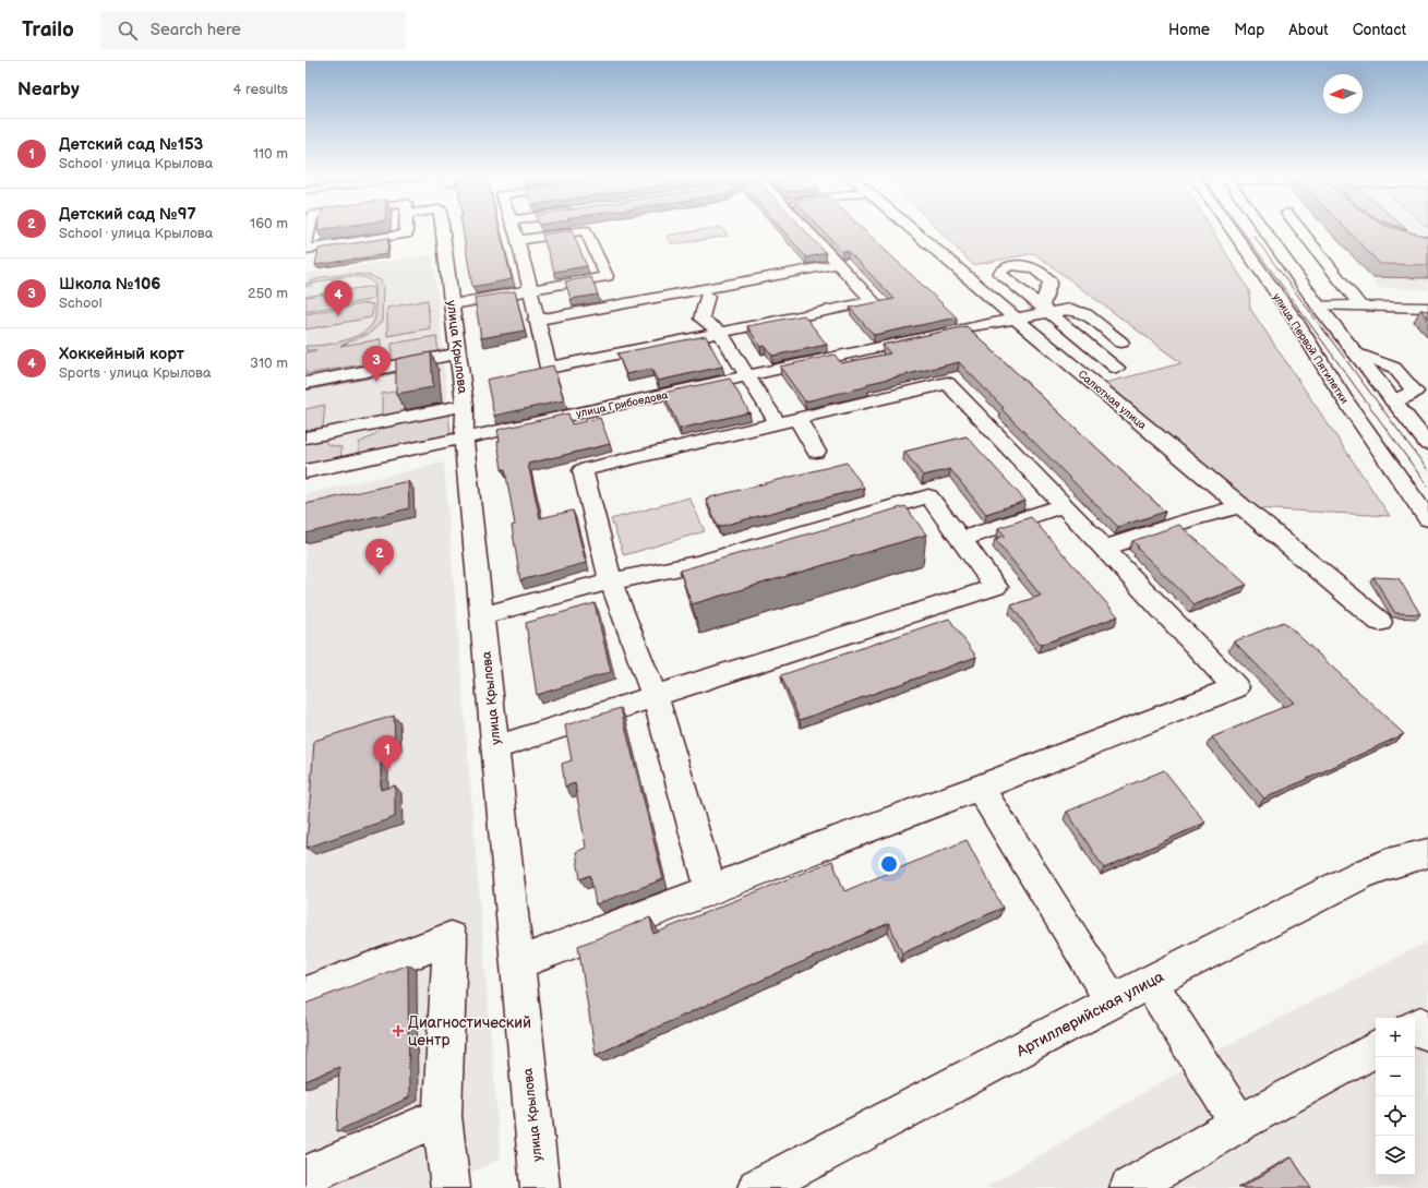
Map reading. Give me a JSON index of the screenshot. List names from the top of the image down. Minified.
{"streets":{"street":["улица Крылова","улица Первой Пятилетки","Салютная улица","улица Грибоедова","Артиллерийская улица"]},"crossings":[["улица Крылова","улица Грибоедова"],["Салютная улица","улица Грибоедова"]],"places":{"health":["Диагностический центр"]},"north":"left","page":{"header":"Trailo","search":"Search here","nav":["Home","Map","About","Contact"],"heading":["Nearby","4 results"],"list":[{"mark":"1","name":"Детский сад №153","note":"School · улица Крылова","value":"110 m"},{"mark":"2","name":"Детский сад №97","note":"School · улица Крылова","value":"160 m"},{"mark":"3","name":"Школа №106","note":"School","value":"250 m"},{"mark":"4","name":"Хоккейный корт","note":"Sports · улица Крылова","value":"310 m"}],"pins":["4","3","2","1"],"map_buttons":["+","−"]}}
